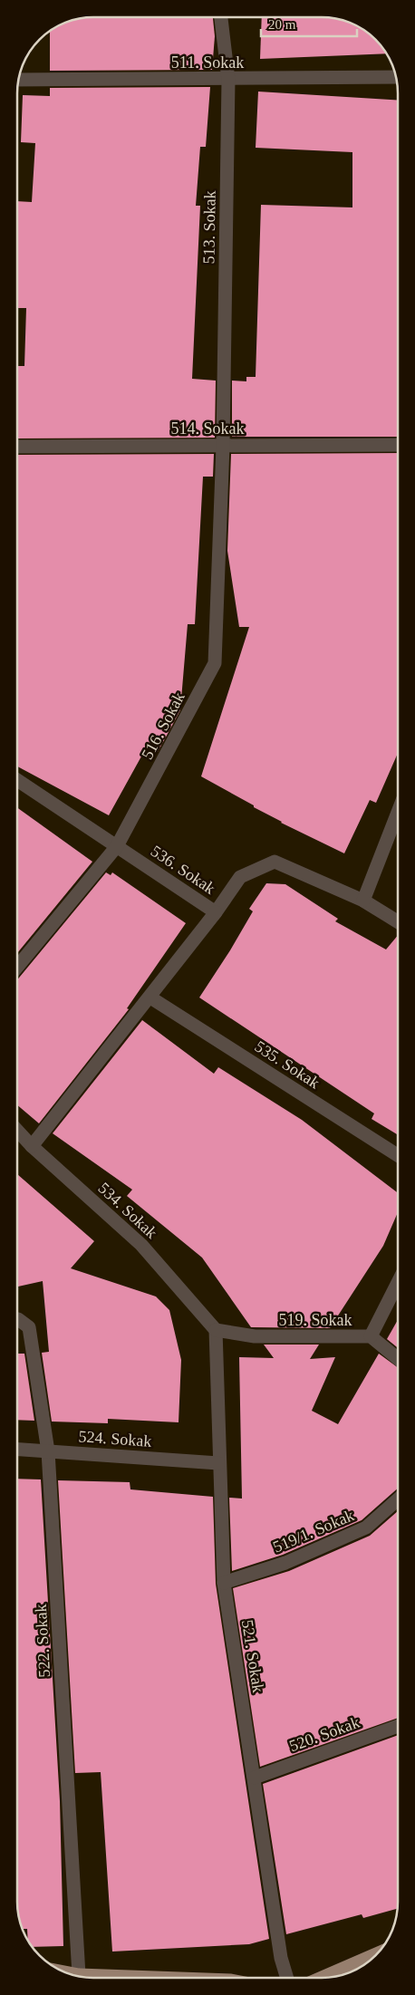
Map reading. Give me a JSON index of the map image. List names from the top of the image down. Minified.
{"streets":{"street":["511. Sokak","513. Sokak","514. Sokak","516. Sokak","536. Sokak","535. Sokak","534. Sokak","519. Sokak","524. Sokak","519/1. Sokak","522. Sokak","521. Sokak","520. Sokak"]},"crossings":[["511. Sokak","513. Sokak"],["513. Sokak","514. Sokak"],["513. Sokak","516. Sokak"],["514. Sokak","516. Sokak"],["516. Sokak","536. Sokak"],["534. Sokak","519. Sokak"],["534. Sokak","521. Sokak"],["519. Sokak","521. Sokak"],["524. Sokak","522. Sokak"],["524. Sokak","521. Sokak"],["519/1. Sokak","521. Sokak"],["521. Sokak","520. Sokak"]],"scale_bar":"20 m"}
